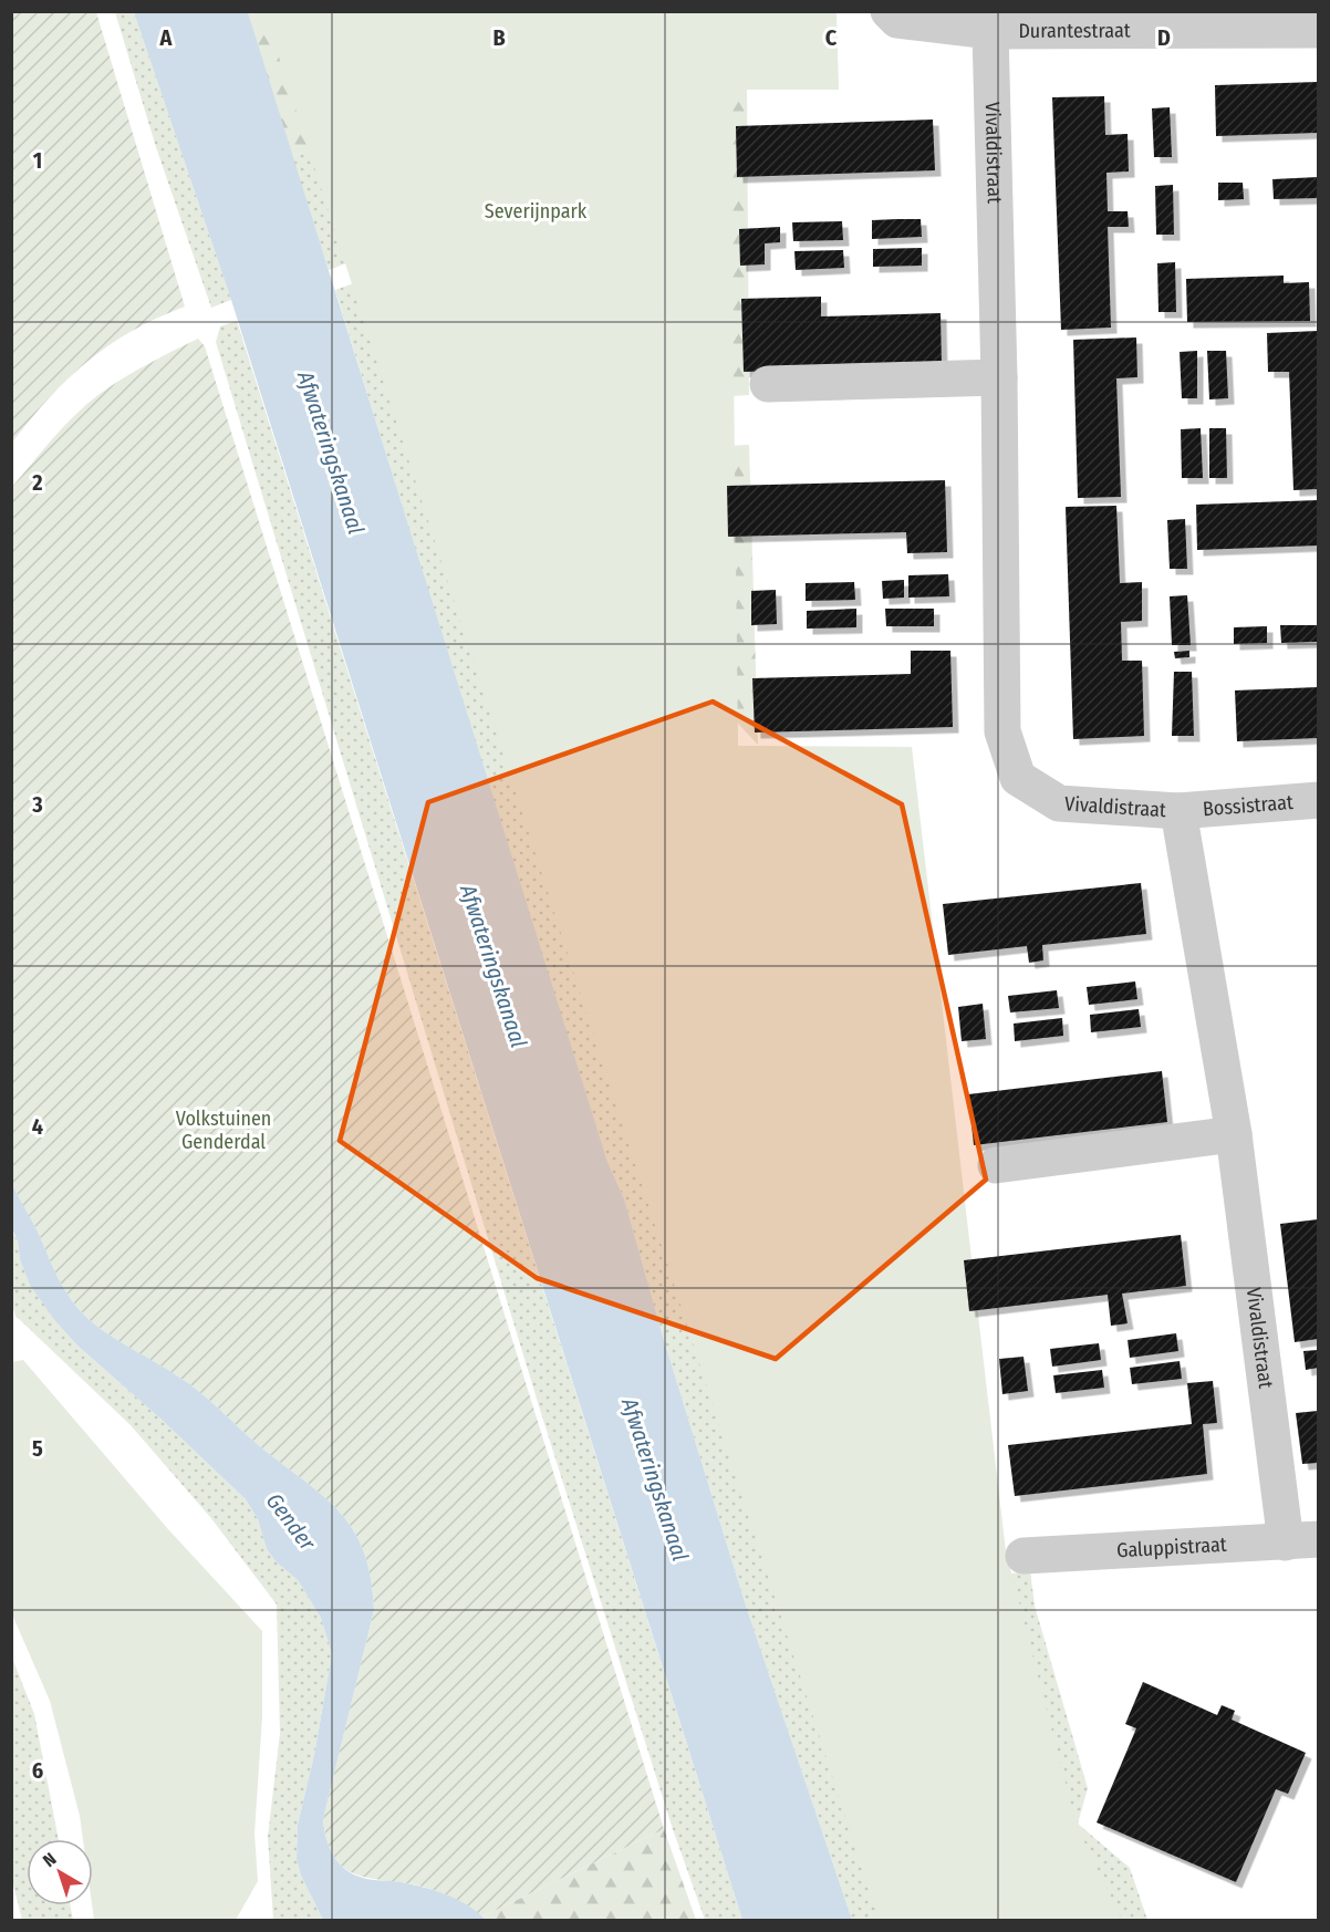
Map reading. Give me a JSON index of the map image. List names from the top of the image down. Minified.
{"streets":{"street":["Durantestraat","Vivaldistraat","Bossistraat","Galuppistraat"]},"crossings":[["Durantestraat","Vivaldistraat"],["Vivaldistraat","Bossistraat"],["Vivaldistraat","Galuppistraat"]],"water":["Afwateringskanaal","Gender"],"parks":["Severijnpark","Volkstuinen Genderdal"],"north":"top left","grid":{"columns":["A","B","C","D"],"rows":["1","2","3","4","5","6"]}}
